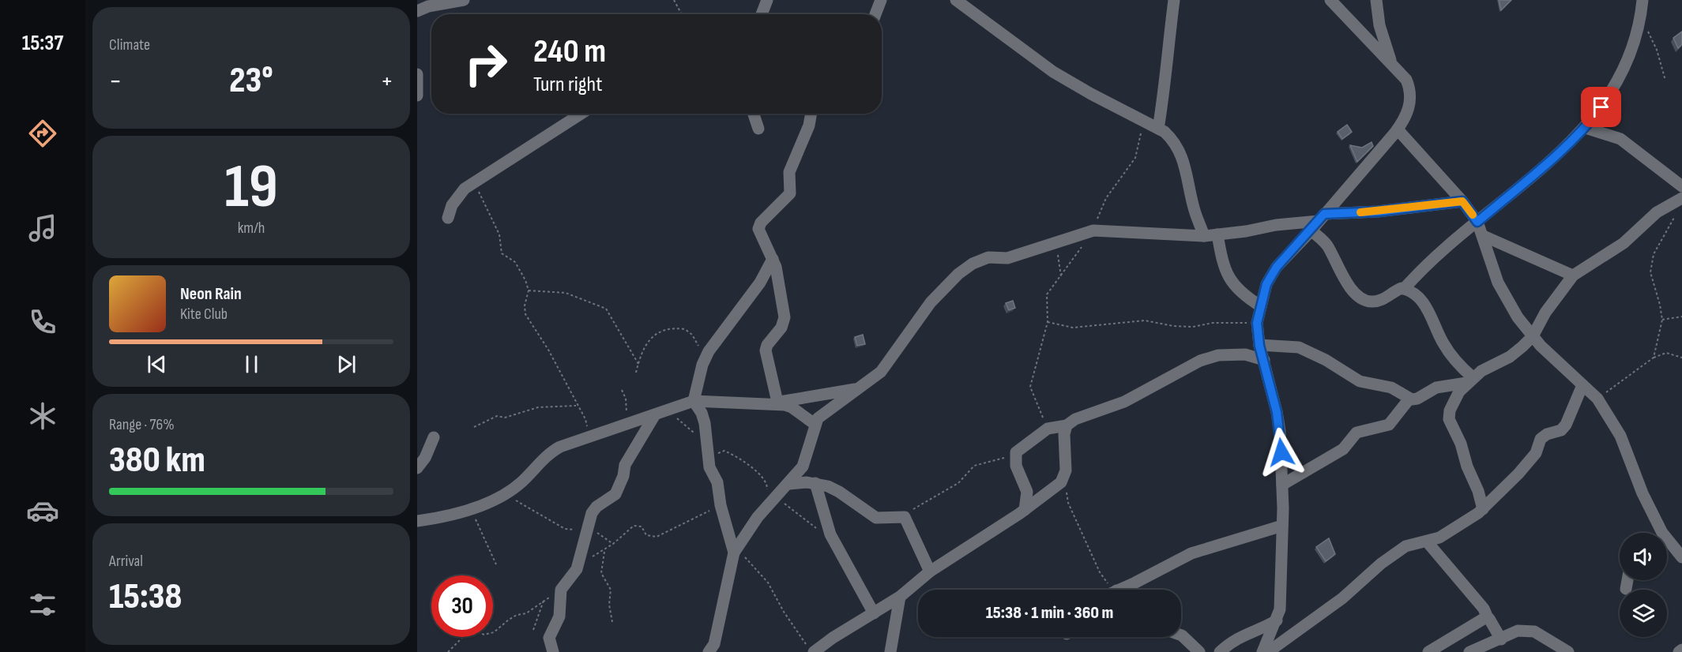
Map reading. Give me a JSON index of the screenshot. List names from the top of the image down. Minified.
{"page":{"tabs":"15:37","tile":["Climate",["19","km/h"],["Range · 76%","380 km"],["Arrival","15:38"]],"turn":["240 m","Turn right"],"heat":["−","23°","+"],"song":["Neon Rain","Kite Club"],"limit":"30","trip":"15:38 · 1 min · 360 m"}}
